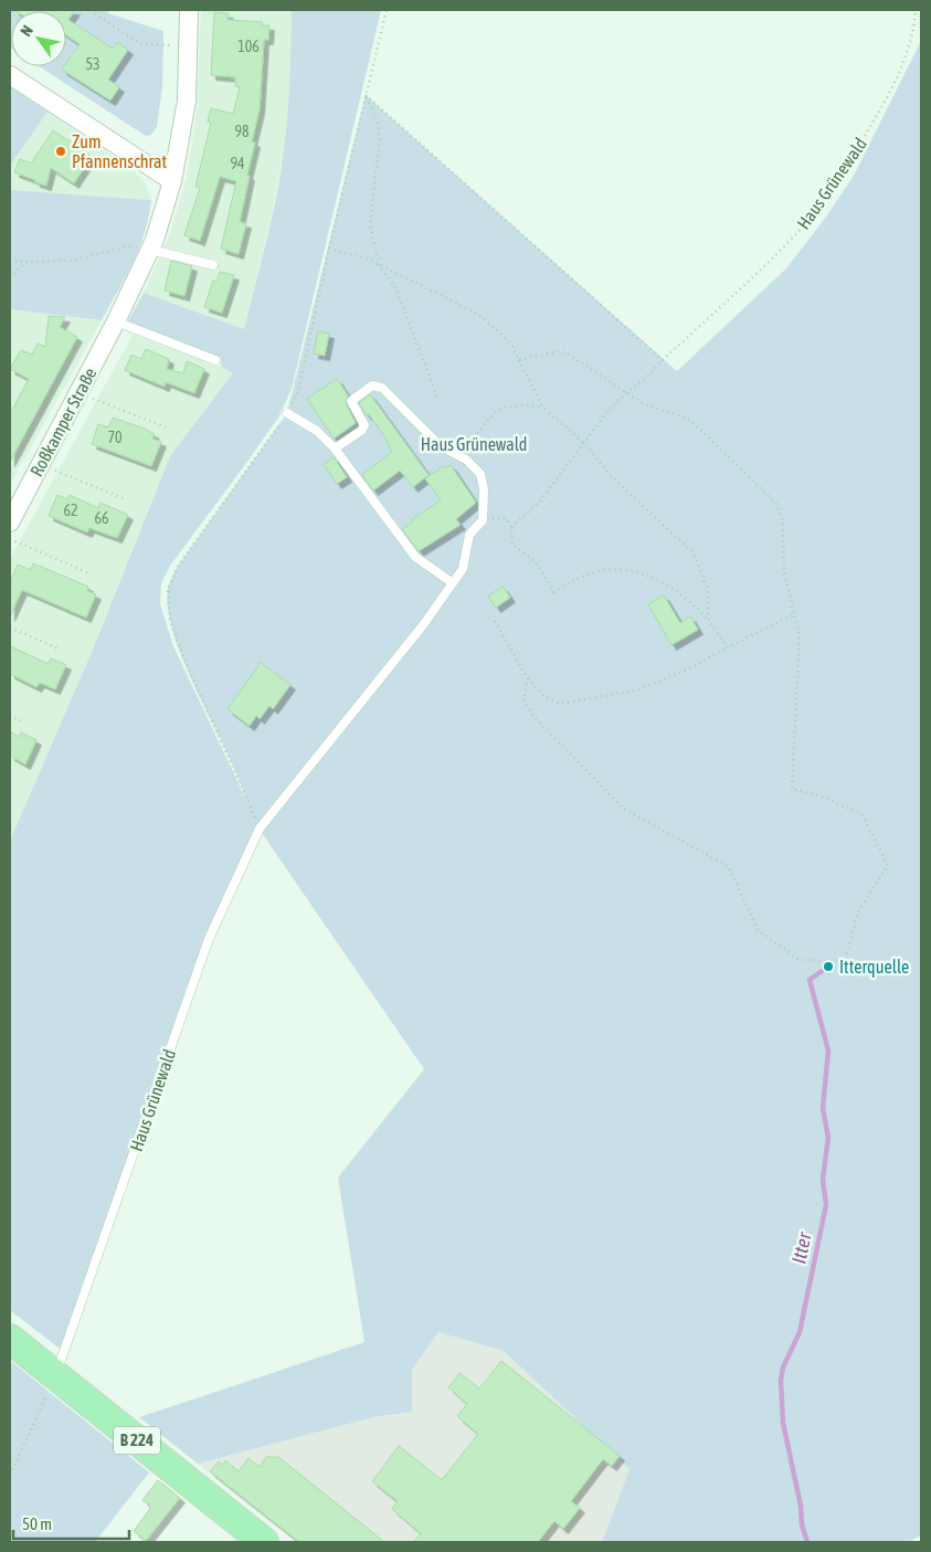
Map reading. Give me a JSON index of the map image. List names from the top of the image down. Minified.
{"streets":{"main road":["B 224"],"street":["Roßkamper Straße"],"lane":["Haus Grünewald"]},"crossings":[["Haus Grünewald","B 224"]],"water":["Itter"],"parks":["Haus Grünewald"],"places":["Zum Pfannenschrat","Itterquelle"],"house_numbers":["106","53","98","94","70","62","66"],"scale_bar":"50 m","north":"top left"}
